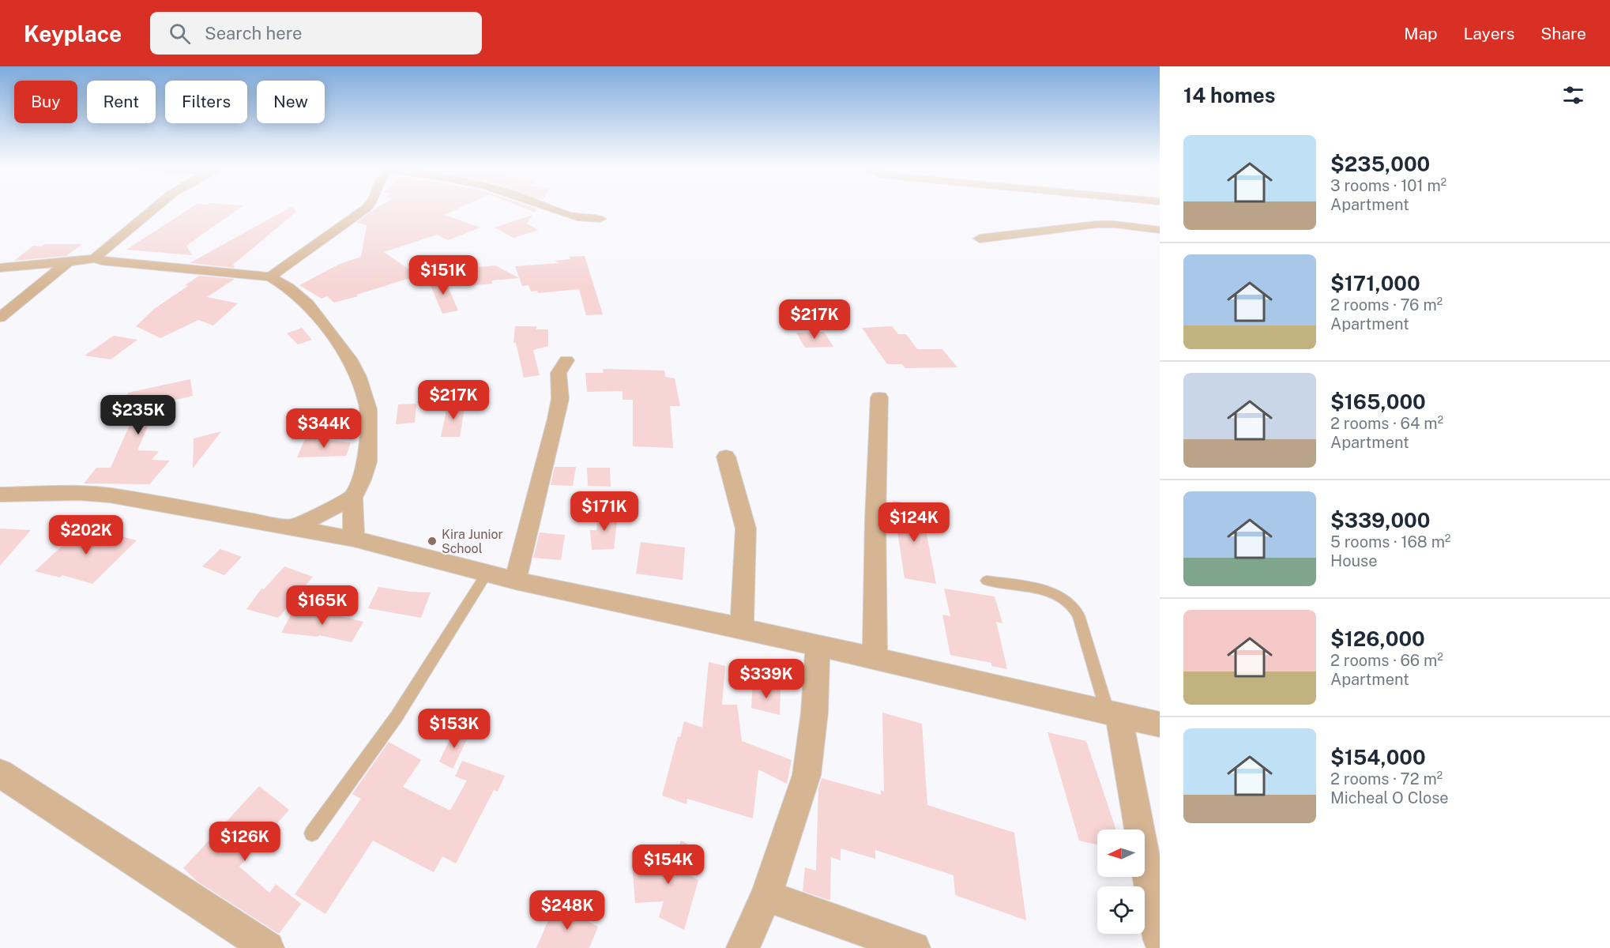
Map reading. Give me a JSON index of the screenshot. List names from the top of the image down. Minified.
{"places":["Kira Junior School"],"north":"left","page":{"header":"Keyplace","search":"Search here","nav":["Map","Layers","Share"],"heading":"14 homes","chip":["Buy","Rent","Filters","New"],"list":[{"name":"$235,000","note":"3 rooms · 101 m² · Apartment"},{"name":"$171,000","note":"2 rooms · 76 m² · Apartment"},{"name":"$165,000","note":"2 rooms · 64 m² · Apartment"},{"name":"$339,000","note":"5 rooms · 168 m² · House"},{"name":"$126,000","note":"2 rooms · 66 m² · Apartment"},{"name":"$154,000","note":"2 rooms · 72 m² · Micheal O Close"}],"price":["$151K","$217K","$217K","$235K","$344K","$171K","$124K","$202K","$165K","$339K","$153K","$126K","$154K","$248K"]}}
